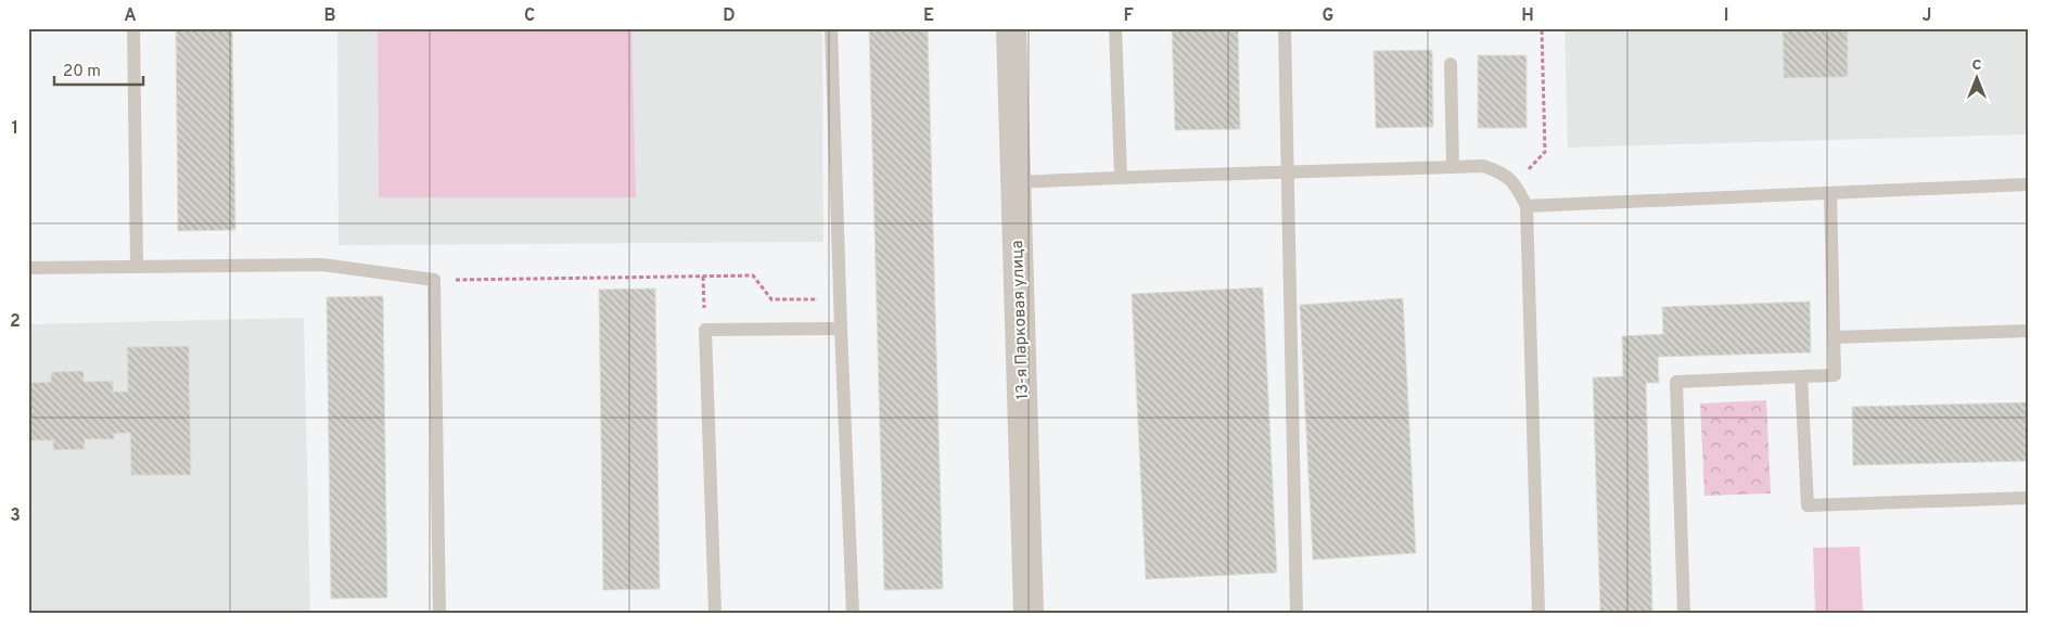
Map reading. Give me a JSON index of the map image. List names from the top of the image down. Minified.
{"streets":{"street":["13-я Парковая улица"]},"scale_bar":"20 m","north":"top","grid":{"columns":["A","B","C","D","E","F","G","H","I","J"],"rows":["1","2","3"]}}
